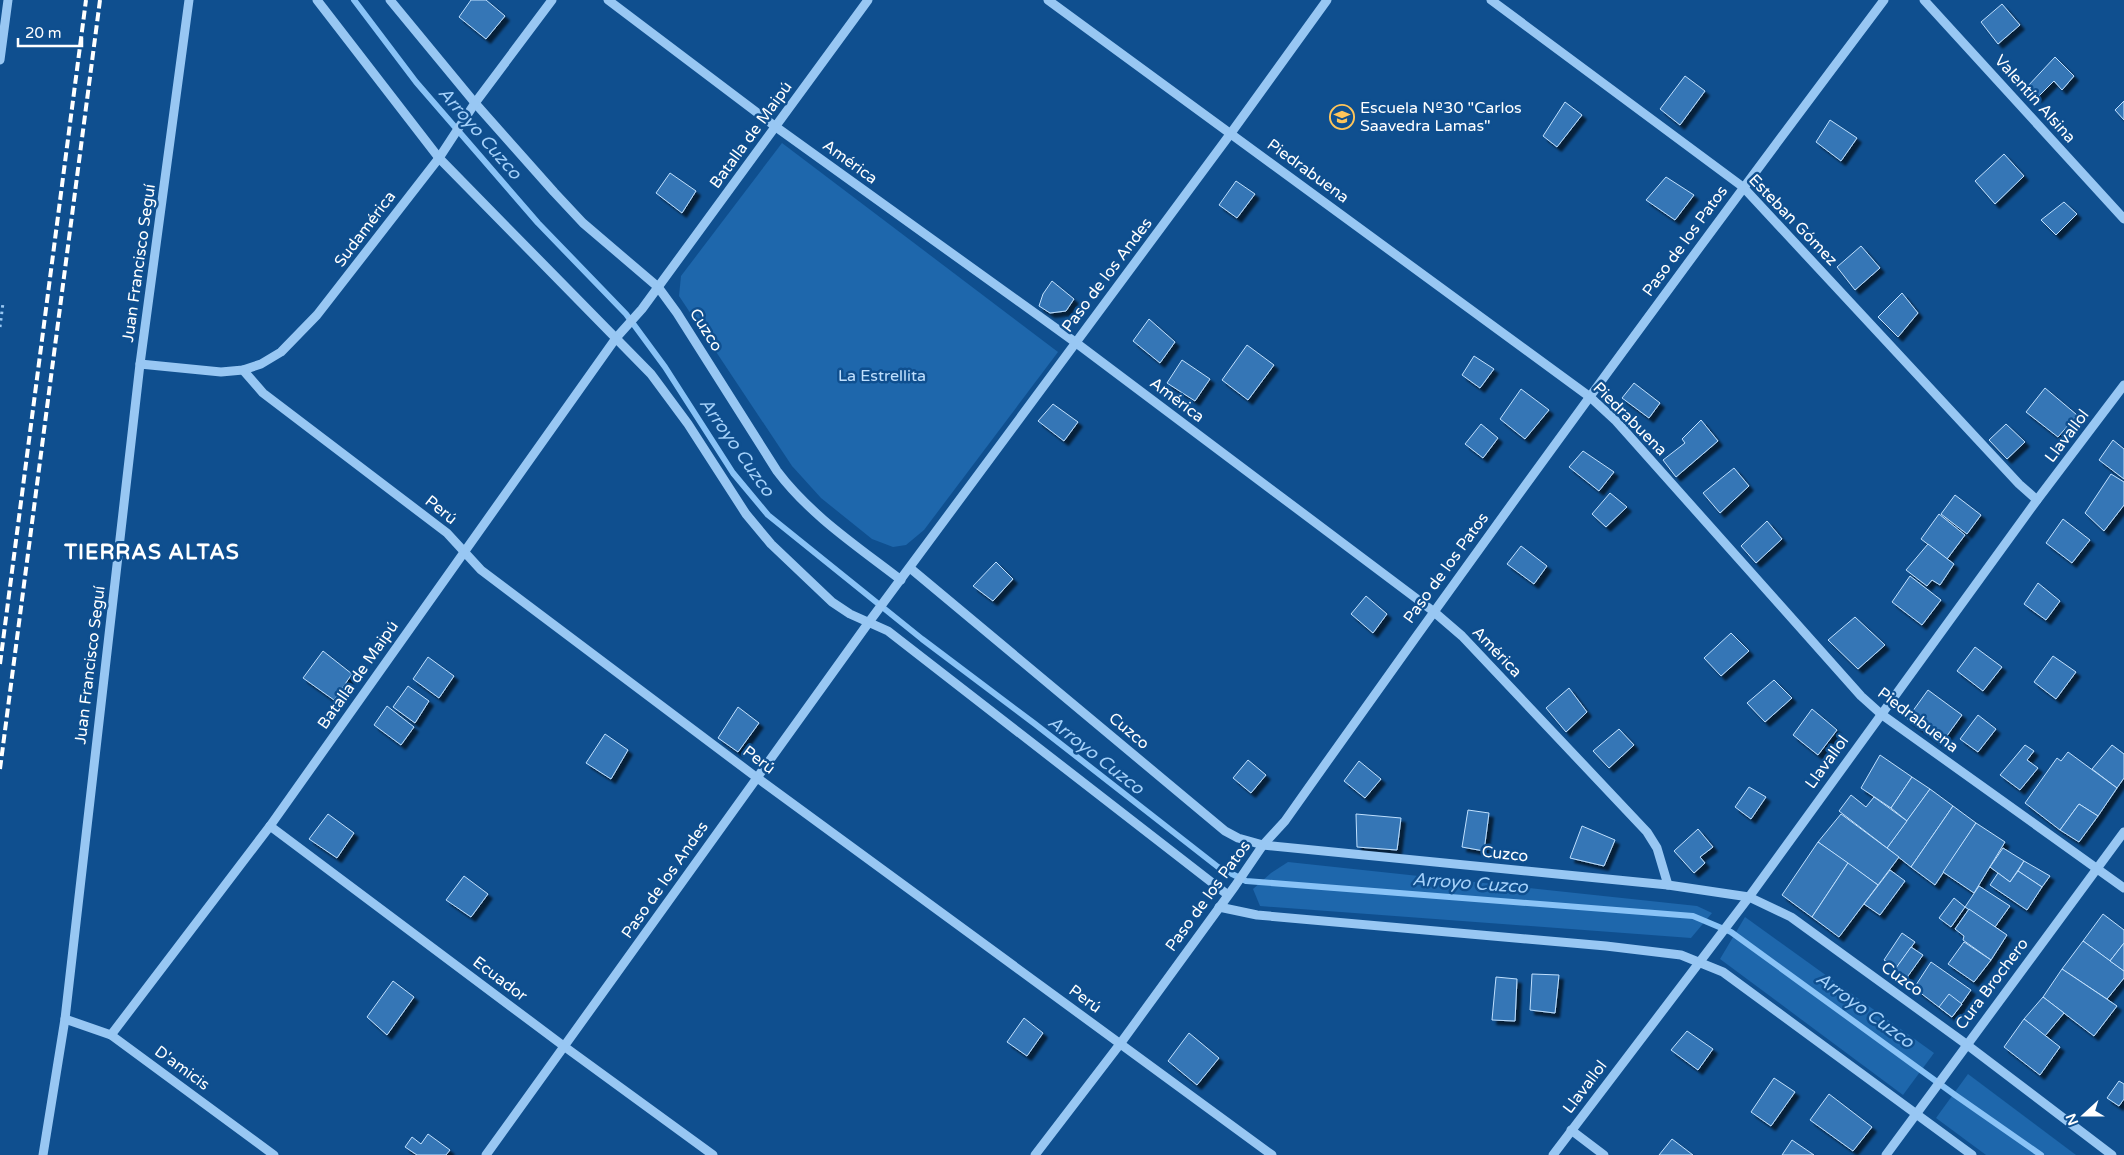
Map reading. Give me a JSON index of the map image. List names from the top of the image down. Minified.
{"streets":{"street":["Valentín Alsina","Batalla de Maipú","América","Piedrabuena","Esteban Gómez","Sudamérica","Paso de los Patos","Juan Francisco Seguí","Paso de los Andes","Cuzco","Llavallol","Perú","Ecuador","Cura Brochero","D'amicis"]},"crossings":[["Batalla de Maipú","América"],["Batalla de Maipú","Cuzco"],["Batalla de Maipú","Perú"],["Batalla de Maipú","Ecuador"],["Batalla de Maipú","D'amicis"],["América","Paso de los Patos"],["América","Paso de los Andes"],["América","Cuzco"],["Piedrabuena","Paso de los Patos"],["Piedrabuena","Paso de los Andes"],["Piedrabuena","Llavallol"],["Piedrabuena","Cura Brochero"],["Esteban Gómez","Paso de los Patos"],["Esteban Gómez","Llavallol"],["Sudamérica","Juan Francisco Seguí"],["Sudamérica","Cuzco"],["Sudamérica","Perú"],["Paso de los Patos","Cuzco"],["Paso de los Patos","Perú"],["Juan Francisco Seguí","D'amicis"],["Paso de los Andes","Cuzco"],["Paso de los Andes","Perú"],["Paso de los Andes","Ecuador"],["Cuzco","Llavallol"],["Cuzco","Cura Brochero"]],"districts":["TIERRAS ALTAS"],"water":["Arroyo Cuzco"],"parks":["La Estrellita"],"places":{"school or university":["Escuela Nº30 \"Carlos Saavedra Lamas\""]},"scale_bar":"20 m","north":"left"}
